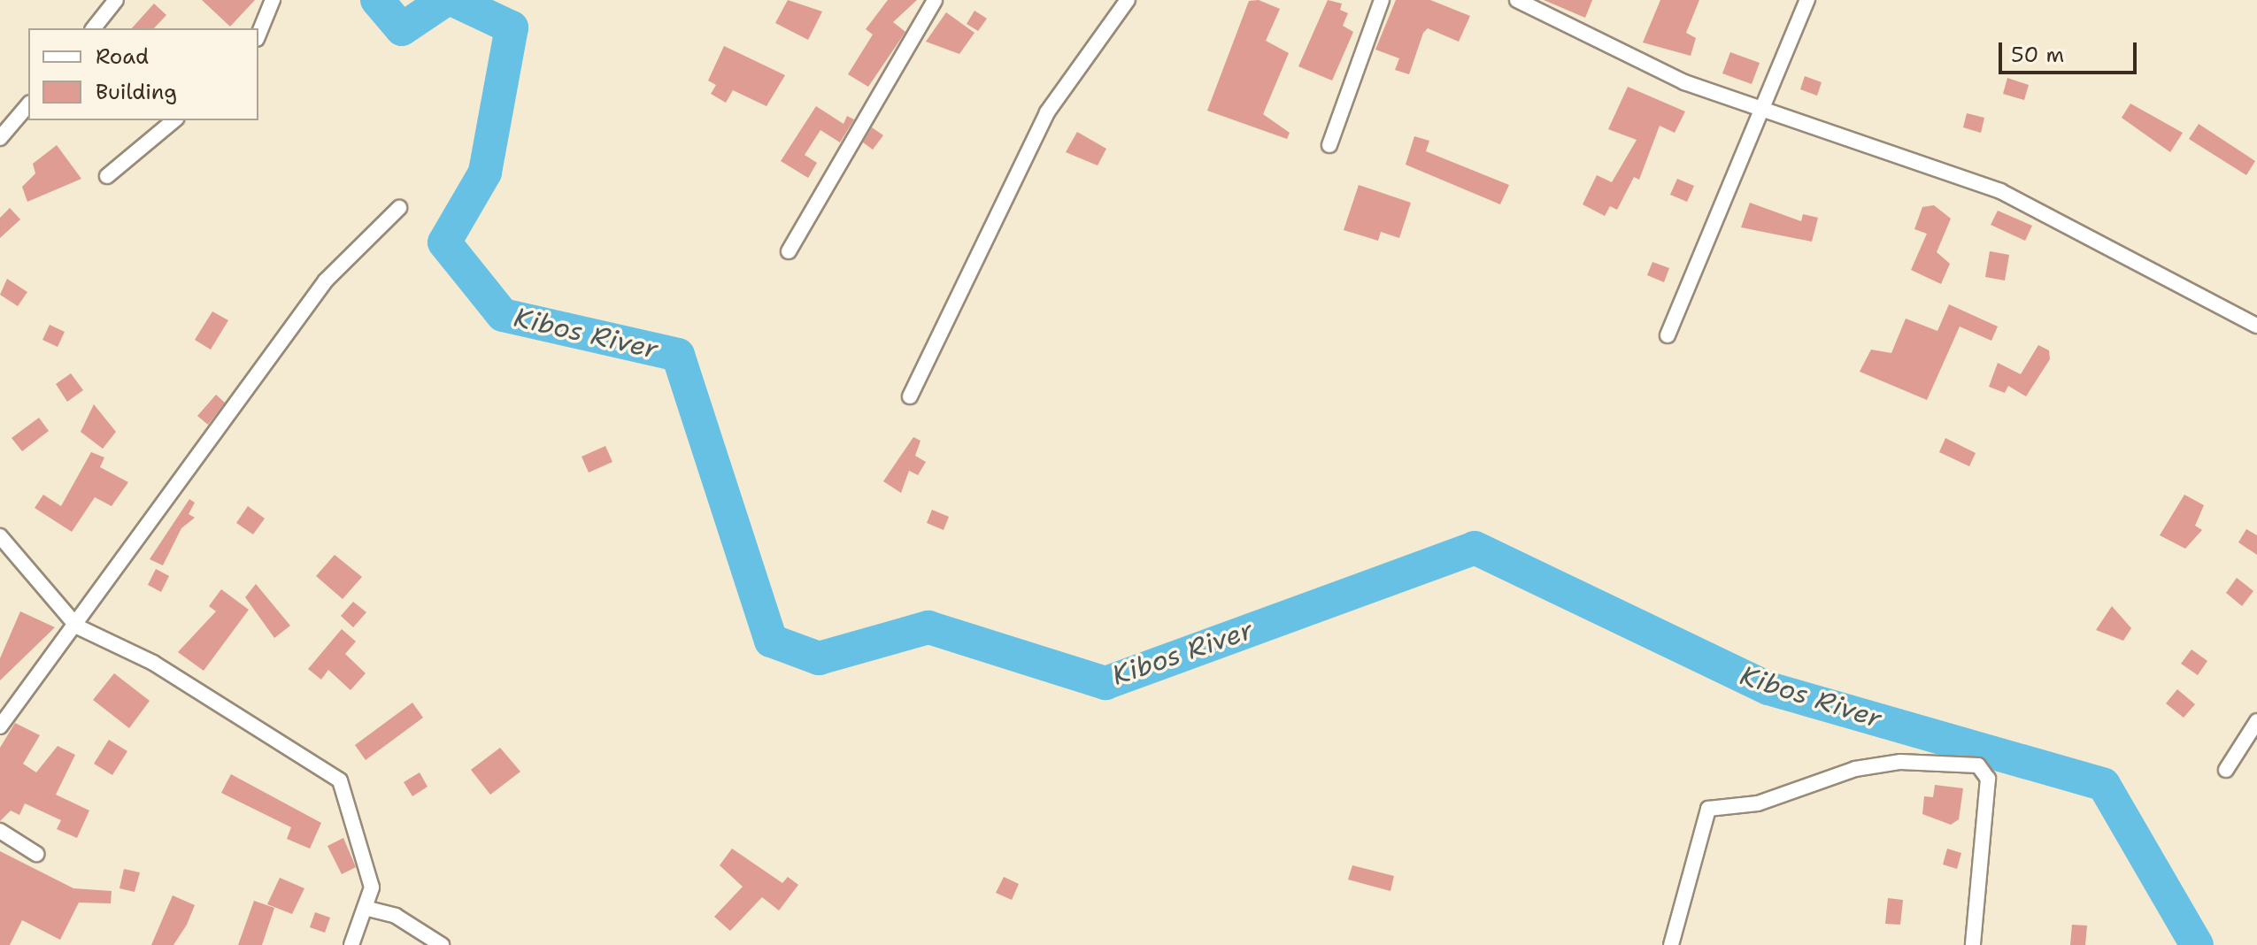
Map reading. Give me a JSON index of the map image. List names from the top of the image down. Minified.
{"water":["Kibos River"],"legend":["Road","Building"],"scale_bar":"50 m"}
